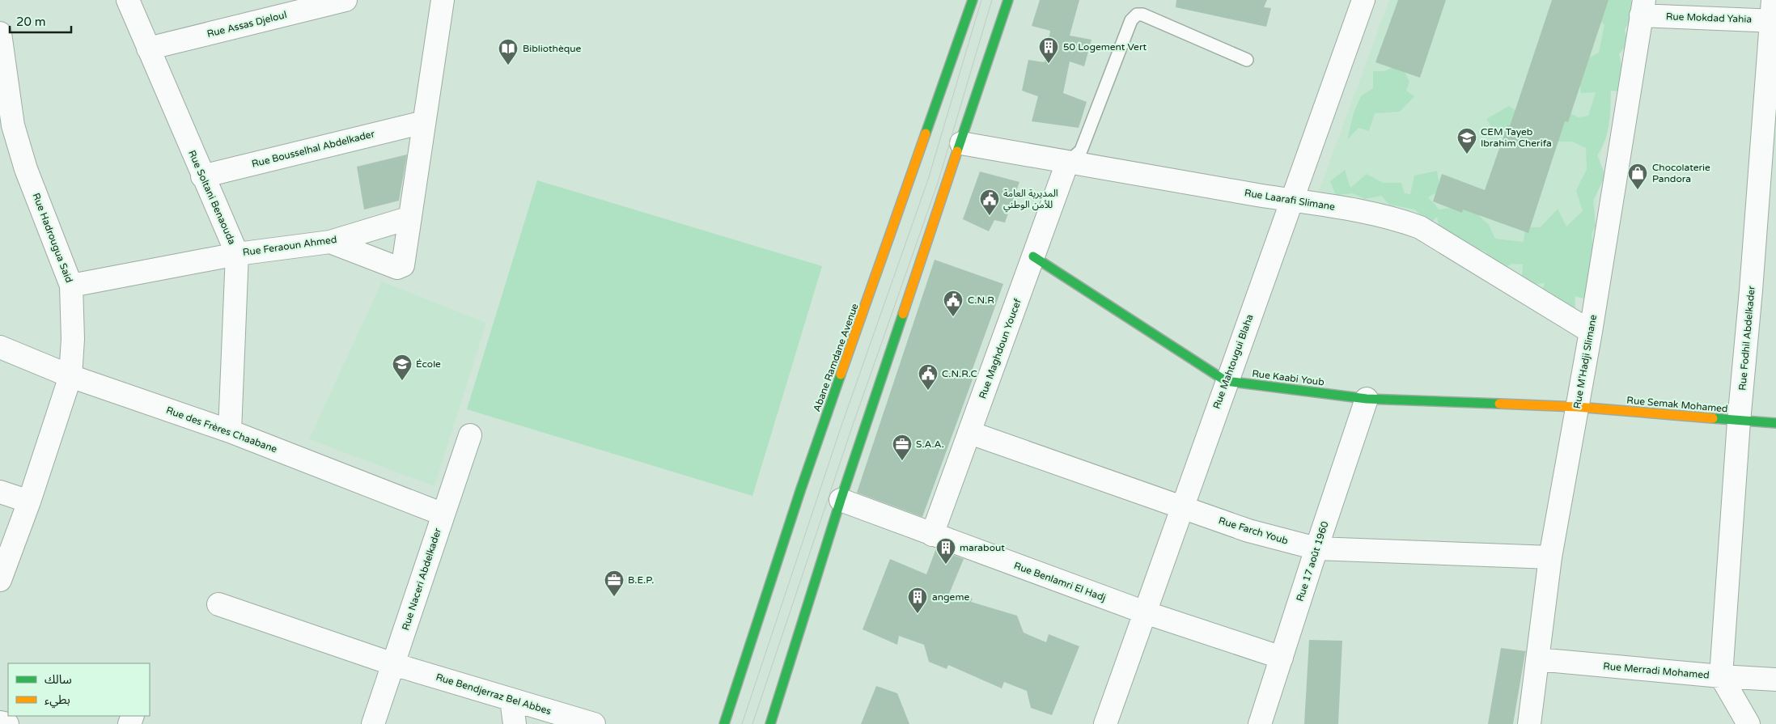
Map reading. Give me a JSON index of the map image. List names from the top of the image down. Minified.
{"streets":{"main road":["Abane Ramdane Avenue","Rue Kaabi Youb","Rue Semak Mohamed"],"street":["Rue Mokdad Yahia","Rue Assas Djeloul","Rue Bousselhal Abdelkader","Rue Soltani Benaouda","Rue Laarafi Slimane","Rue Hadrougua Said","Rue Feraoun Ahmed","Rue Fodhil Abdelkader","Rue Maghdoun Youcef","Rue Mahtougui Blaha","Rue M'Hadji Slimane","Rue des Frères Chaabane","Rue Farch Youb","Rue 17 août 1960","Rue Naceri Abdelkader","Rue Benlamri El Hadj","Rue Merradi Mohamed","Rue Bendjerraz Bel Abbes"]},"crossings":[["Rue Mokdad Yahia","Rue Fodhil Abdelkader"],["Rue Mokdad Yahia","Rue M'Hadji Slimane"],["Rue Assas Djeloul","Rue Soltani Benaouda"],["Rue Bousselhal Abdelkader","Rue Soltani Benaouda"],["Rue Soltani Benaouda","Rue Feraoun Ahmed"],["Rue Soltani Benaouda","Rue des Frères Chaabane"],["Rue Laarafi Slimane","Rue Maghdoun Youcef"],["Rue Laarafi Slimane","Rue Mahtougui Blaha"],["Rue Laarafi Slimane","Rue M'Hadji Slimane"],["Rue Hadrougua Said","Rue Feraoun Ahmed"],["Rue Hadrougua Said","Rue des Frères Chaabane"],["Rue Fodhil Abdelkader","Rue Semak Mohamed"],["Rue Fodhil Abdelkader","Rue Merradi Mohamed"],["Rue Maghdoun Youcef","Rue Kaabi Youb"],["Rue Maghdoun Youcef","Rue Farch Youb"],["Rue Maghdoun Youcef","Rue Benlamri El Hadj"],["Rue Mahtougui Blaha","Rue Kaabi Youb"],["Rue Mahtougui Blaha","Rue Farch Youb"],["Rue Mahtougui Blaha","Rue Benlamri El Hadj"],["Rue M'Hadji Slimane","Rue Kaabi Youb"],["Rue M'Hadji Slimane","Rue Semak Mohamed"],["Rue M'Hadji Slimane","Rue Farch Youb"],["Rue M'Hadji Slimane","Rue Merradi Mohamed"],["Rue Kaabi Youb","Rue Semak Mohamed"],["Rue Kaabi Youb","Rue 17 août 1960"],["Rue des Frères Chaabane","Rue Naceri Abdelkader"],["Rue Farch Youb","Rue 17 août 1960"],["Rue 17 août 1960","Rue Benlamri El Hadj"],["Rue Naceri Abdelkader","Rue Bendjerraz Bel Abbes"]],"places":{"building":["50 Logement Vert","marabout","angeme"],"library":["Bibliothèque"],"school or university":["CEM Tayeb Ibrahim Cherifa","École"],"shop":["Chocolaterie Pandora"],"public building":["المديرية العامة للأمن الوطني","C.N.R","C.N.R.C"],"office":["S.A.A.","B.E.P."]},"legend":["سالك","بطيء"],"scale_bar":"20 m"}
